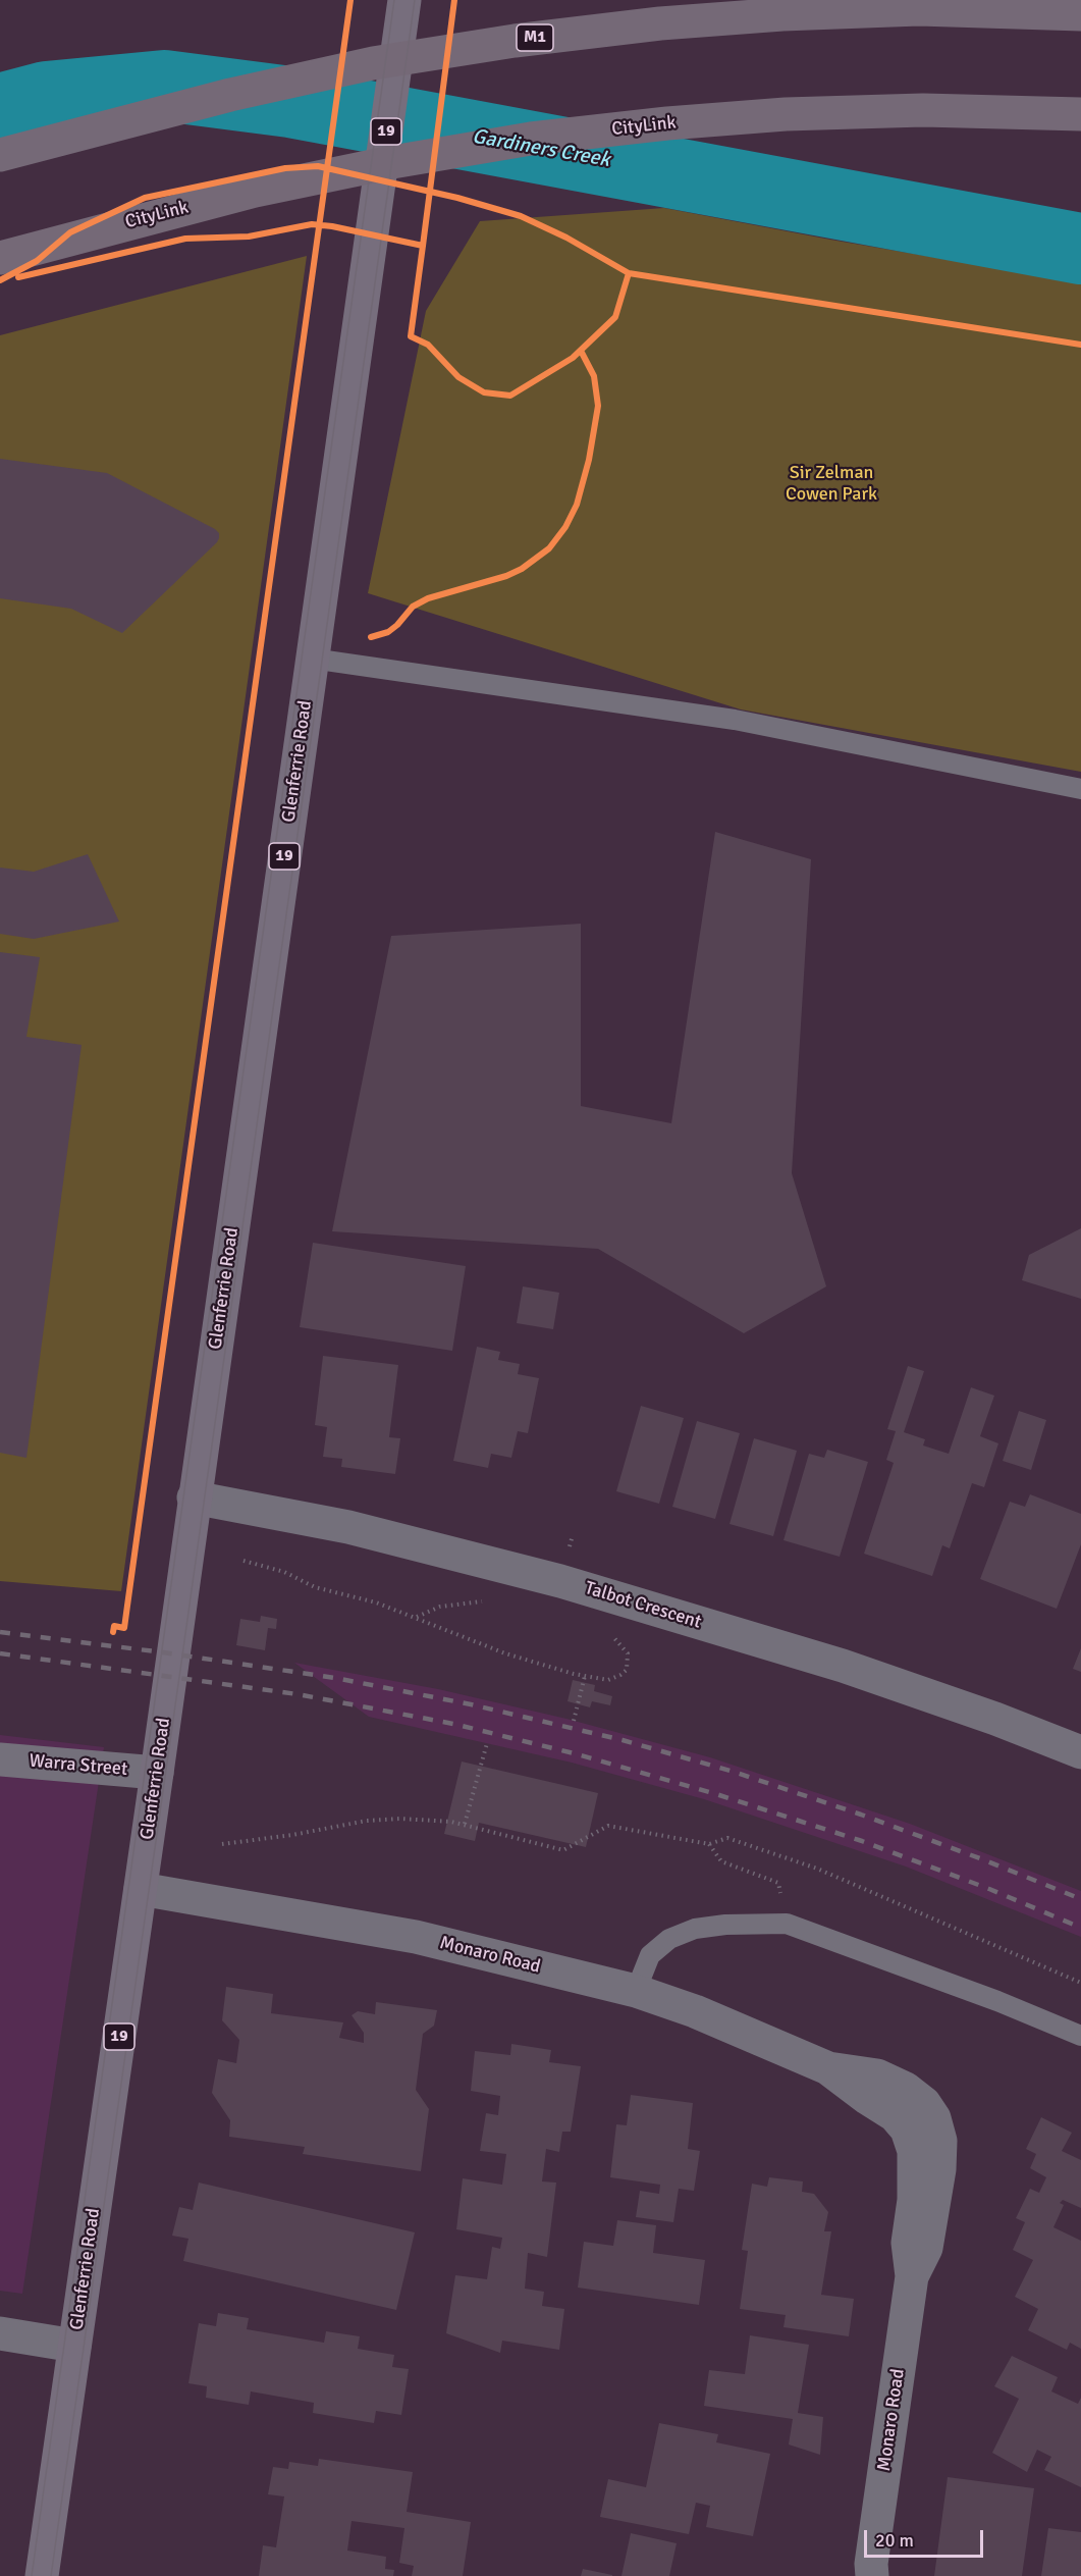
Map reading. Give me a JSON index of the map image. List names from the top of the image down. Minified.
{"streets":{"highway":["M1","CityLink"],"main road":["19","Glenferrie Road"],"street":["Talbot Crescent","Warra Street","Monaro Road"]},"crossings":[["Glenferrie Road","Talbot Crescent"],["Glenferrie Road","Warra Street"],["Glenferrie Road","Monaro Road"]],"water":["Gardiners Creek"],"parks":["Sir Zelman Cowen Park"],"scale_bar":"20 m"}
